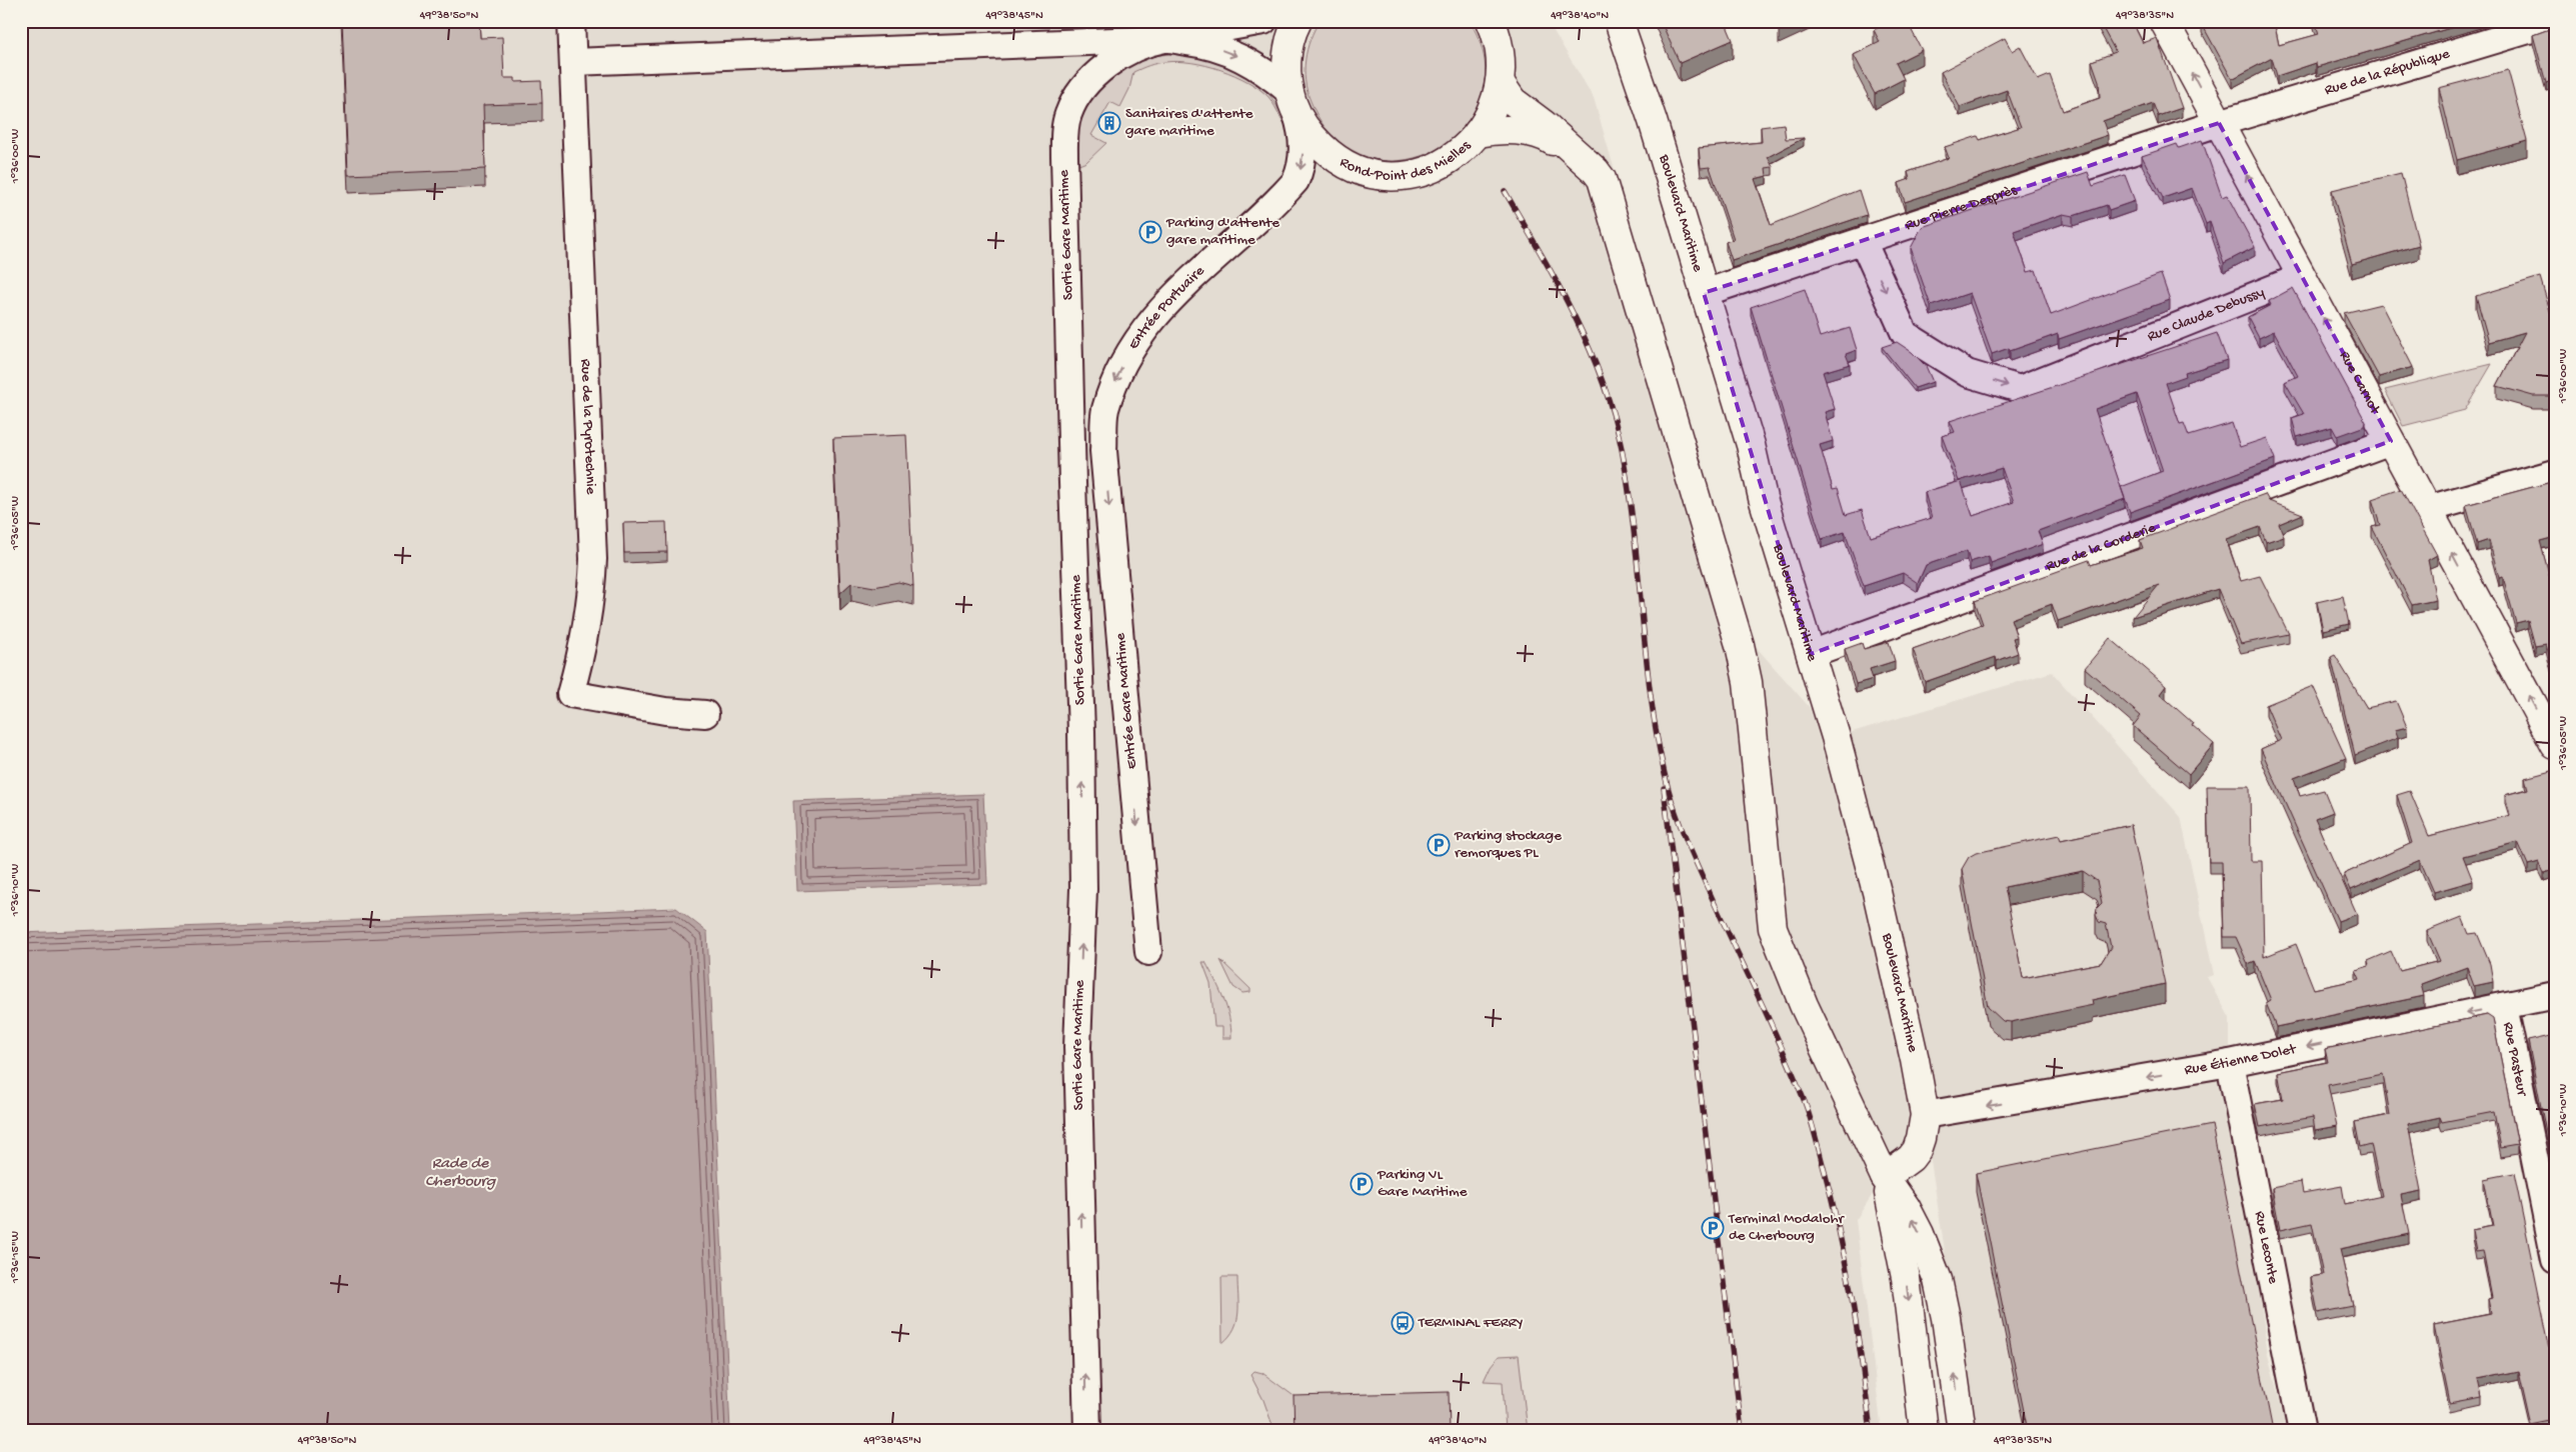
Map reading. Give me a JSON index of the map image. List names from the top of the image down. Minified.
{"streets":{"main road":["Rond-Point des Mielles","Boulevard Maritime","Rue Carnot"],"street":["Rue de la République","Rue Pierre Desprès","Sortie Gare Maritime","Entrée Portuaire","Rue Claude Debussy","Rue de la Pyrotechnie","Rue de la Corderie","Entrée Gare Maritime","Rue Pasteur","Rue Étienne Dolet","Rue Leconte"]},"crossings":[["Rue de la République","Rue Pierre Desprès"],["Rue de la République","Rue Carnot"],["Rond-Point des Mielles","Sortie Gare Maritime"],["Rond-Point des Mielles","Entrée Portuaire"],["Rue Pierre Desprès","Boulevard Maritime"],["Rue Pierre Desprès","Rue Claude Debussy"],["Rue Pierre Desprès","Rue Carnot"],["Boulevard Maritime","Rue de la Corderie"],["Boulevard Maritime","Rue Étienne Dolet"],["Sortie Gare Maritime","Entrée Portuaire"],["Entrée Portuaire","Entrée Gare Maritime"],["Rue Claude Debussy","Rue Carnot"],["Rue Carnot","Rue de la Corderie"],["Rue Pasteur","Rue Étienne Dolet"],["Rue Étienne Dolet","Rue Leconte"]],"one_way":["Sortie Gare Maritime","Entrée Portuaire","Rue Claude Debussy","Rue Carnot","Entrée Gare Maritime","Rue Étienne Dolet"],"water":["Rade de Cherbourg"],"places":{"building":["Sanitaires d'attente gare maritime"],"parking":["Parking d'attente gare maritime","Parking stockage remorques PL","Parking VL Gare Maritime","Terminal Modalohr de Cherbourg"],"bus stop":["TERMINAL FERRY"]},"coordinates":["49°38'50\"N","49°38'45\"N","49°38'40\"N","49°38'35\"N","1°36'00\"W","1°36'05\"W","1°36'10\"W","1°36'15\"W"]}
